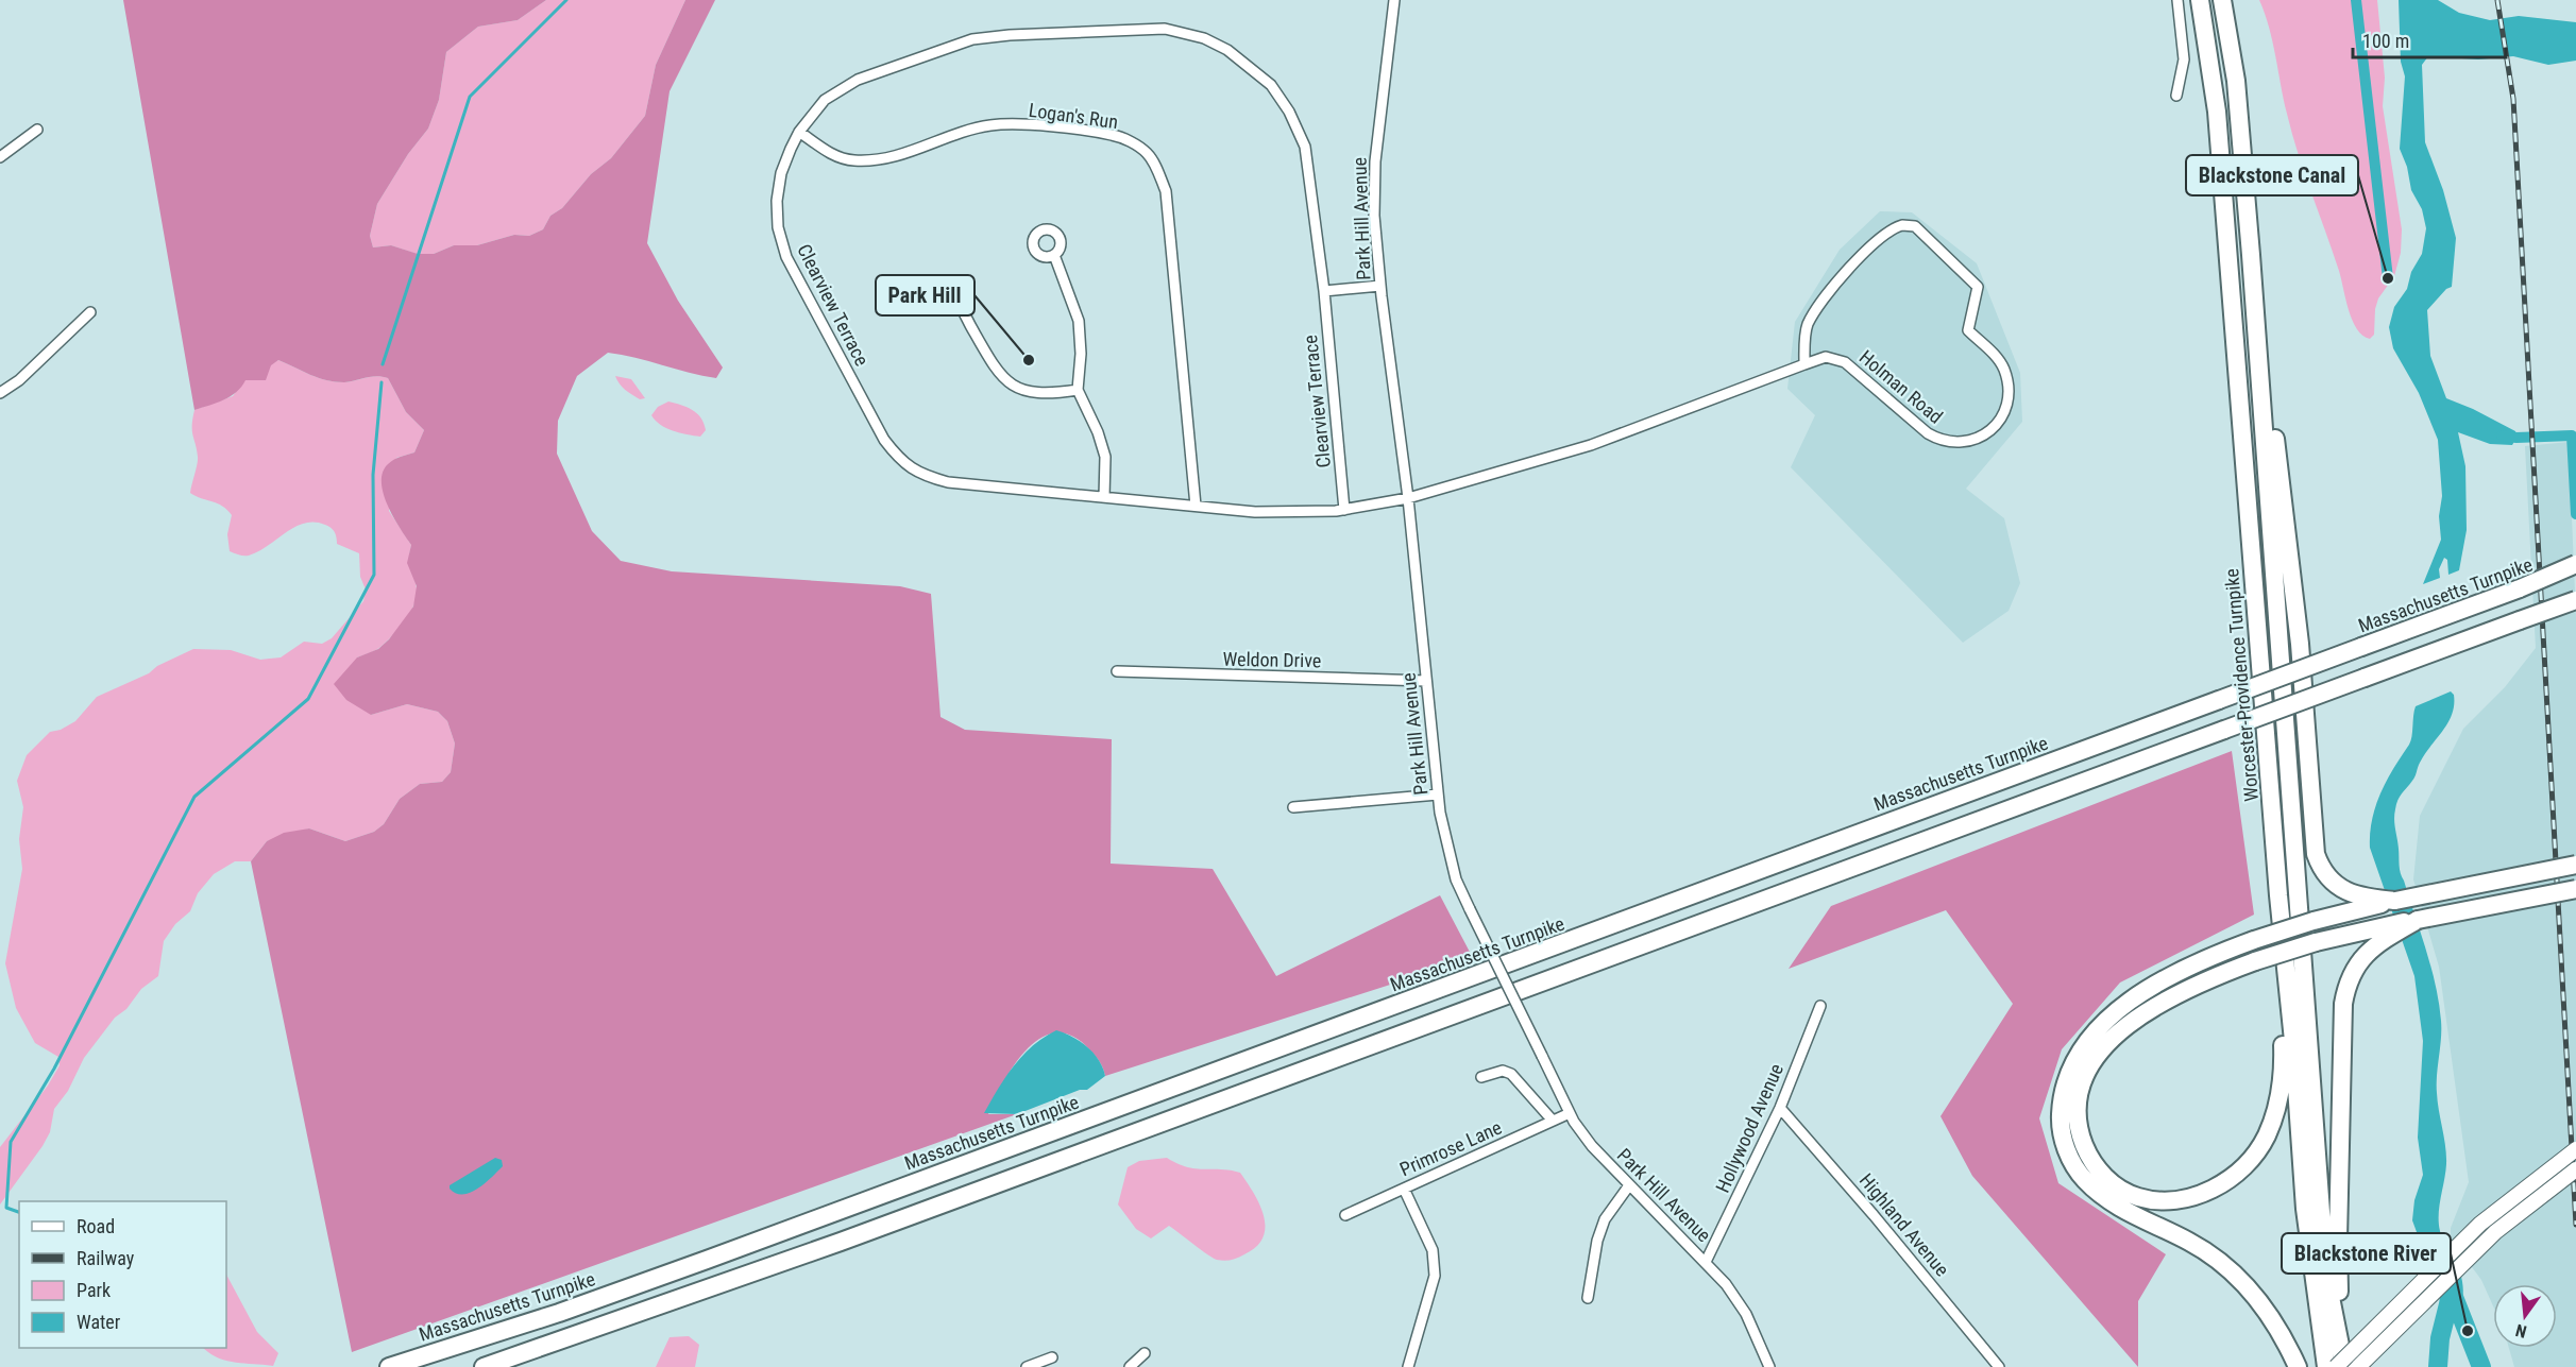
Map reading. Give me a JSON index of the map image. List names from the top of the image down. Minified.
{"streets":{"highway":["Massachusetts Turnpike","Worcester-Providence Turnpike"],"street":["Logan's Run","Park Hill Avenue","Clearview Terrace","Holman Road","Weldon Drive","Hollywood Avenue","Primrose Lane","Highland Avenue"]},"crossings":[["Logan's Run","Clearview Terrace"],["Park Hill Avenue","Clearview Terrace"],["Park Hill Avenue","Holman Road"],["Park Hill Avenue","Weldon Drive"],["Park Hill Avenue","Hollywood Avenue"],["Park Hill Avenue","Primrose Lane"],["Clearview Terrace","Holman Road"],["Hollywood Avenue","Highland Avenue"]],"places":["Blackstone Canal","Park Hill","Blackstone River"],"legend":["Road","Railway","Park","Water"],"scale_bar":"100 m","north":"bottom"}
